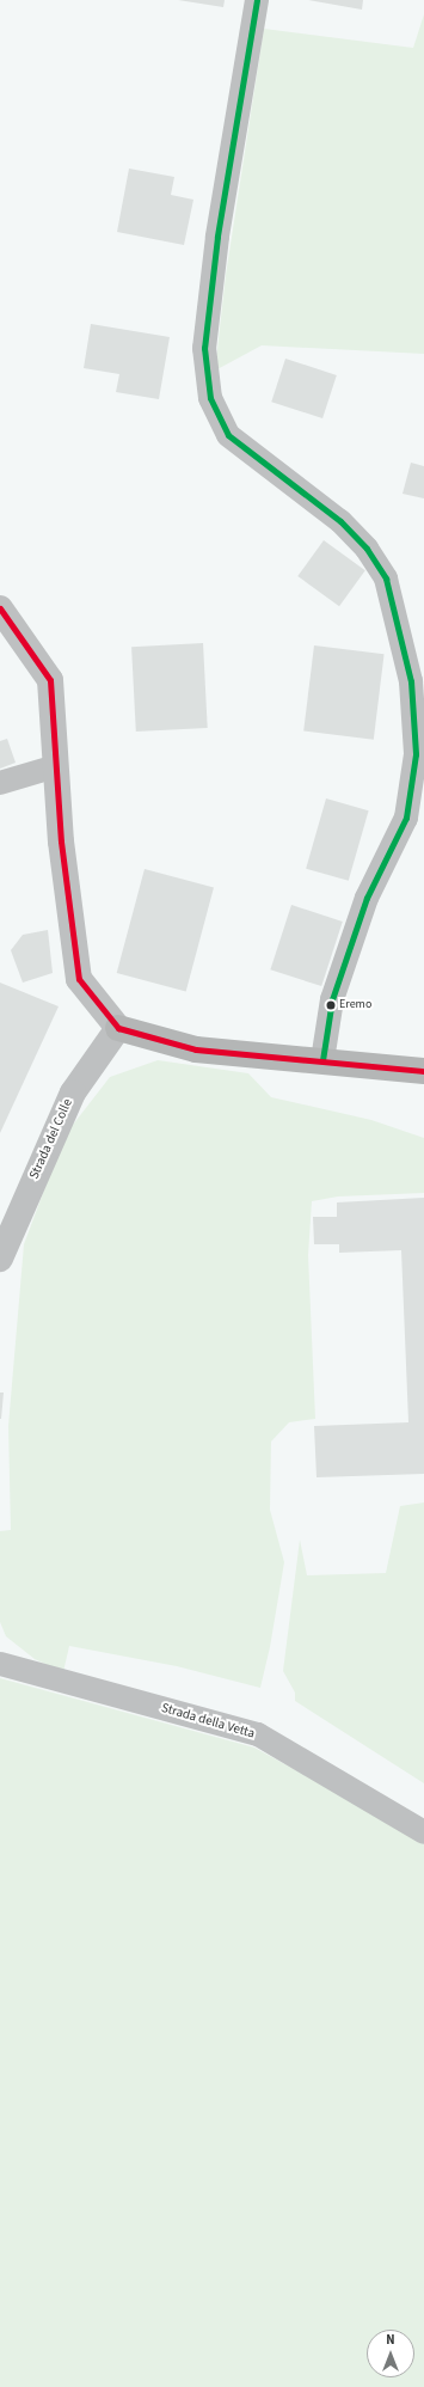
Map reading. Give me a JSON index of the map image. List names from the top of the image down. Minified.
{"streets":{"street":["Strada del Colle","Strada della Vetta"]},"places":["Eremo"],"north":"top"}
